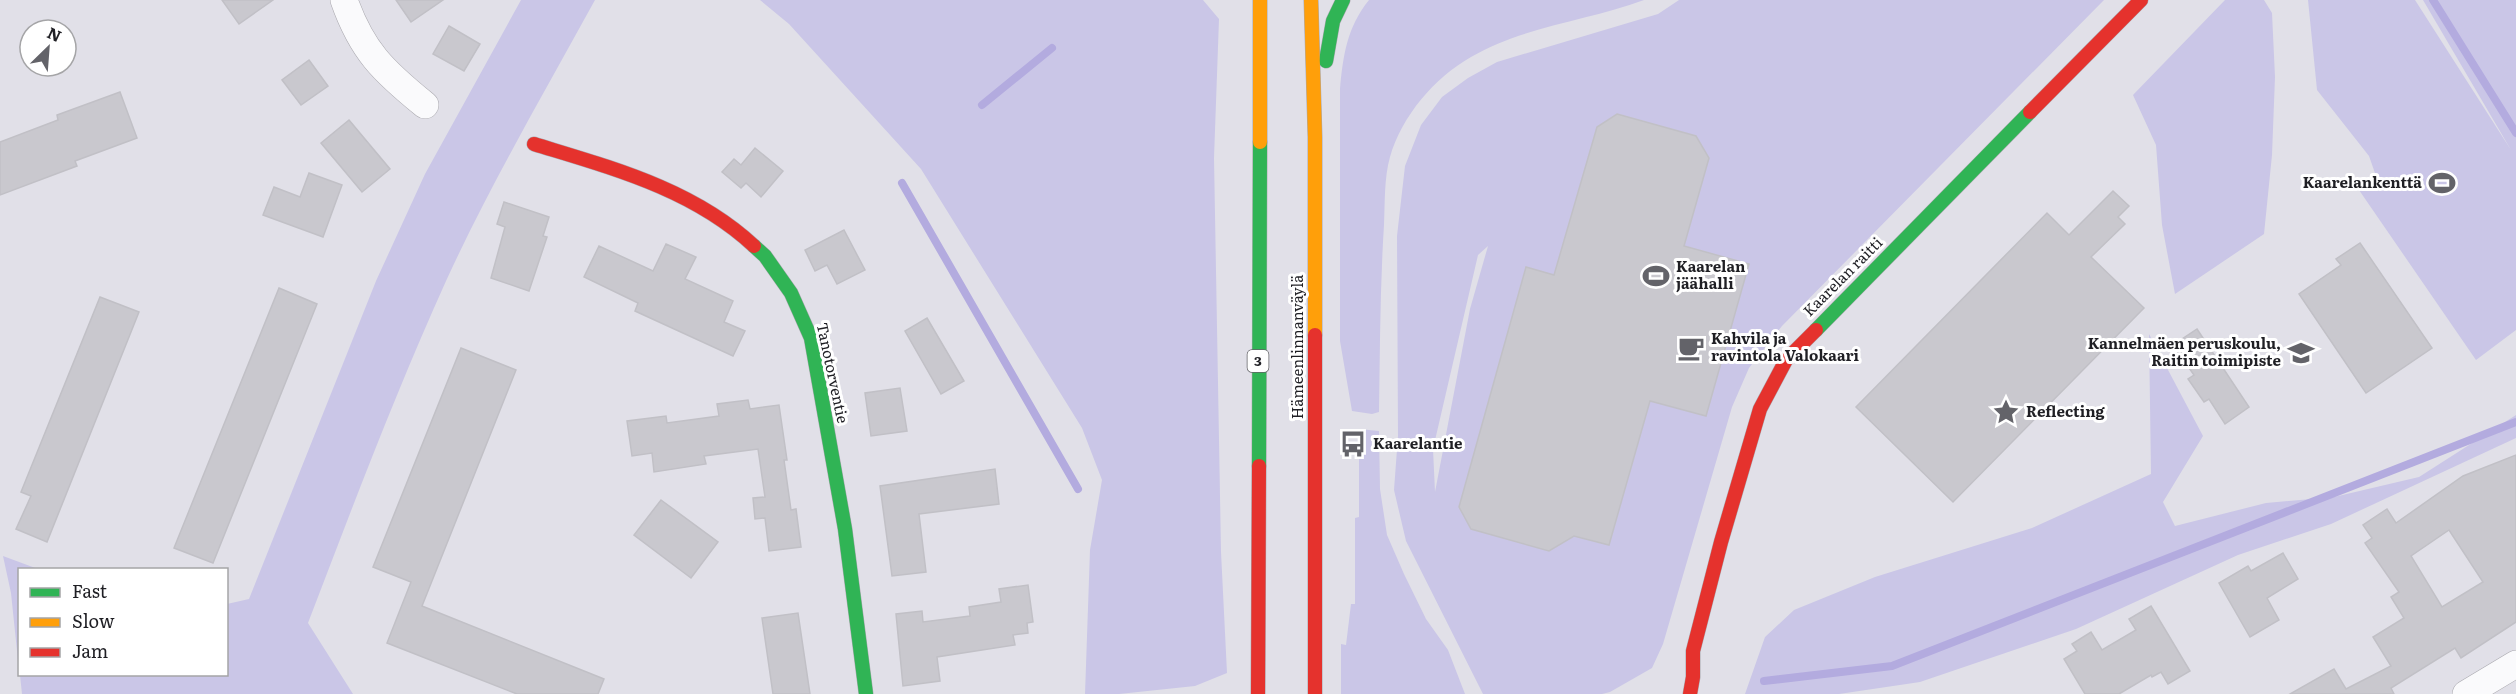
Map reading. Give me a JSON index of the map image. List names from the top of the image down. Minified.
{"streets":{"main road":["Kaarelan raitti","Hämeenlinnanväylä","3","Tanotorventie"]},"places":{"sports":["Kaarelankenttä","Kaarelan jäähalli"],"cafe":["Kahvila ja ravintola Valokaari"],"school or university":["Kannelmäen peruskoulu, Raitin toimipiste"],"place":["Reflecting"],"bus stop":["Kaarelantie"]},"legend":["Fast","Slow","Jam"],"north":"top right"}
